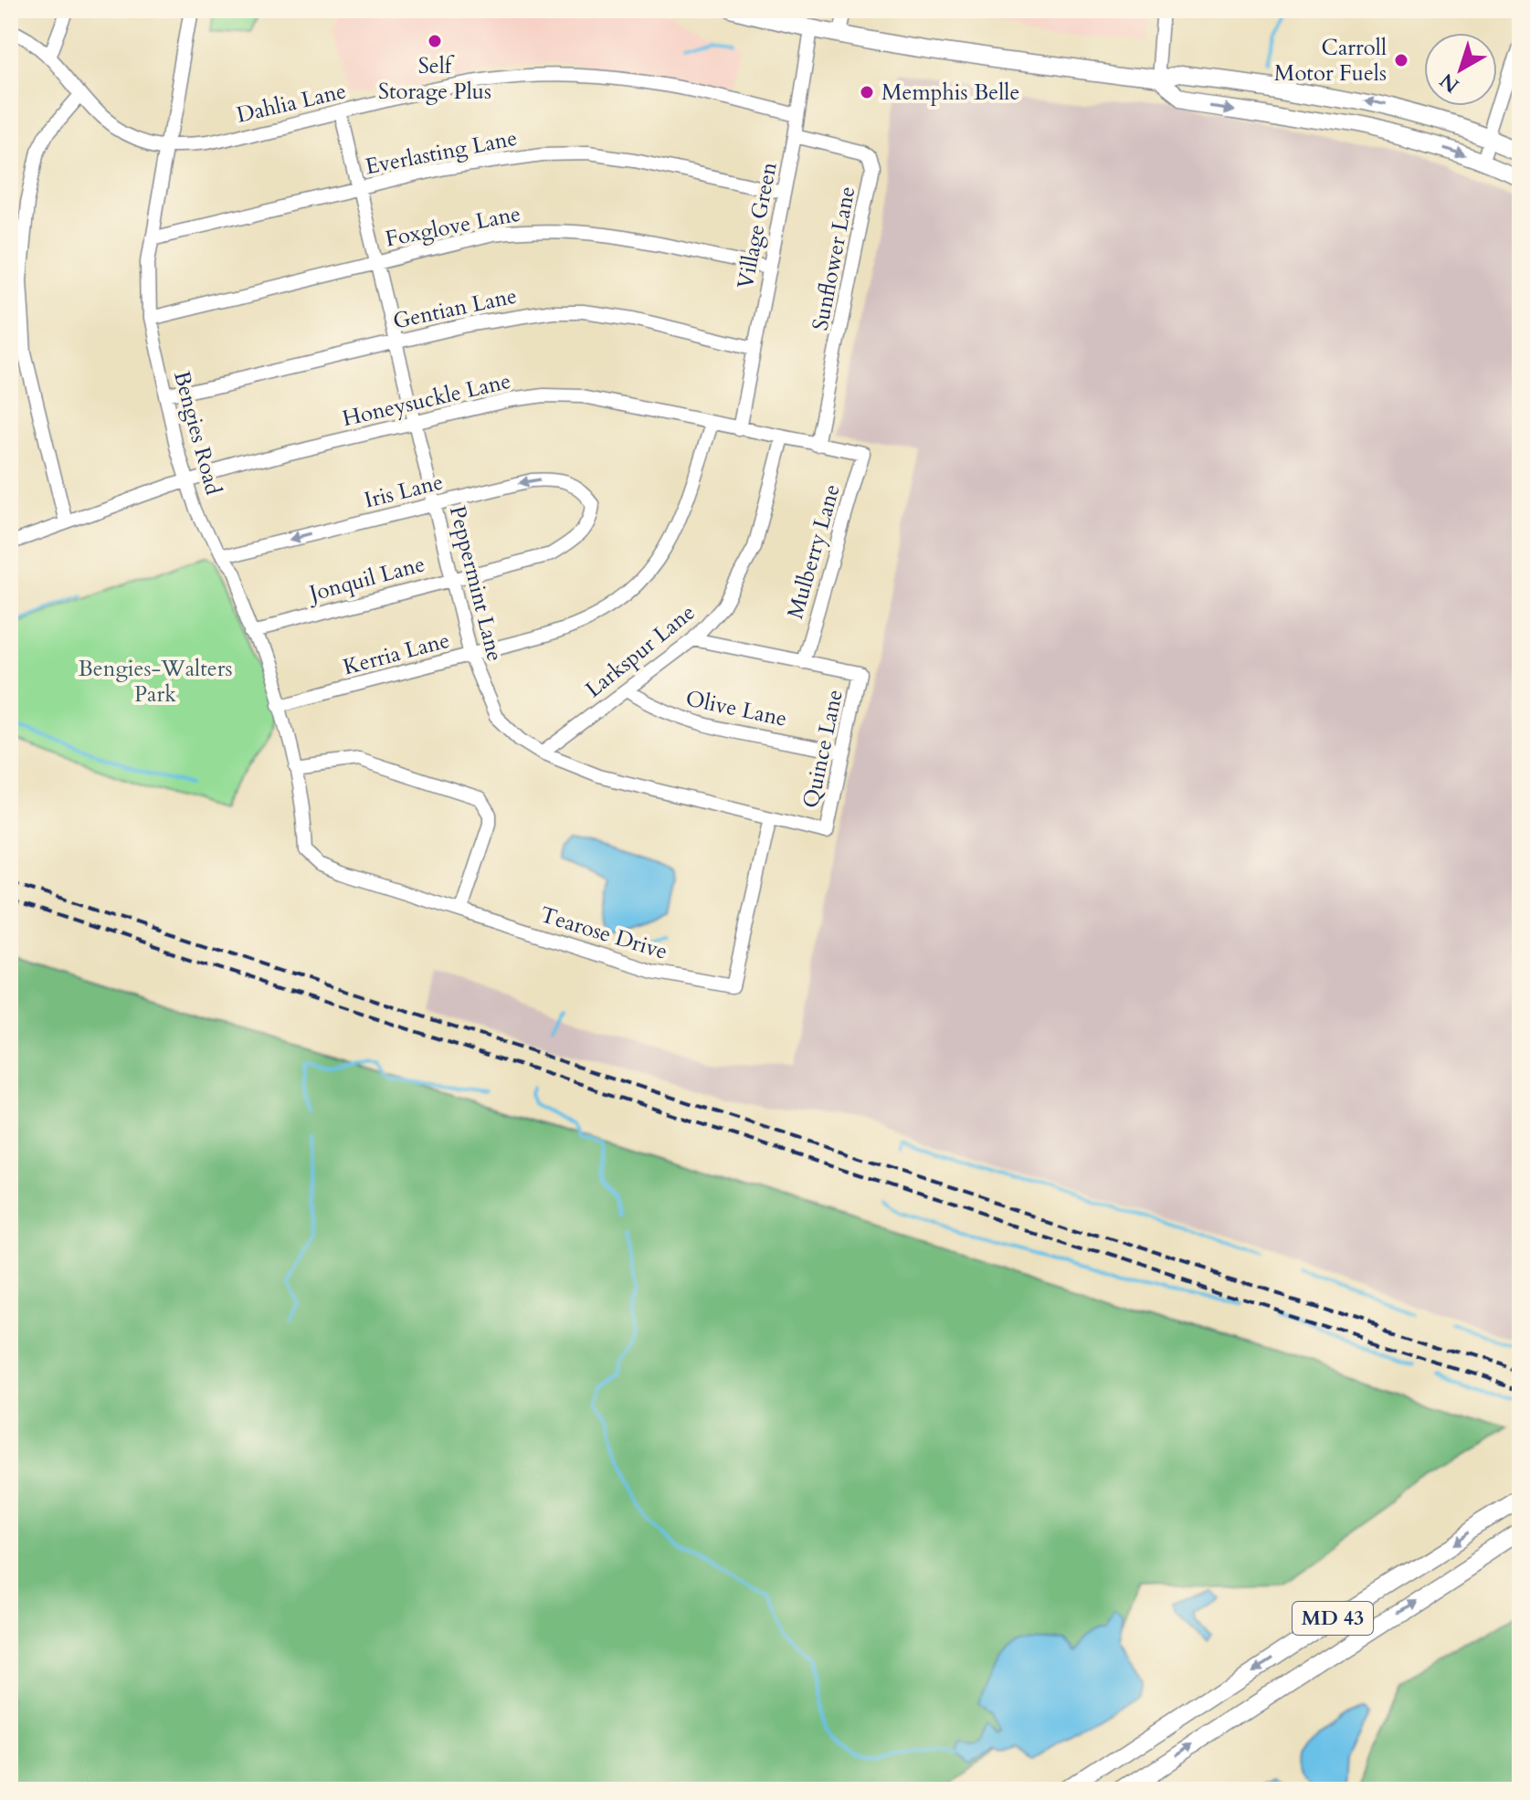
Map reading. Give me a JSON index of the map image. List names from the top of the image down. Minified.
{"streets":{"main road":["MD 43"],"street":["Dahlia Lane","Everlasting Lane","Village Green","Foxglove Lane","Sunflower Lane","Gentian Lane","Honeysuckle Lane","Bengies Road","Iris Lane","Mulberry Lane","Jonquil Lane","Peppermint Lane","Larkspur Lane","Kerria Lane","Olive Lane","Quince Lane","Tearose Drive"]},"crossings":[["Dahlia Lane","Village Green"],["Dahlia Lane","Bengies Road"],["Dahlia Lane","Peppermint Lane"],["Everlasting Lane","Village Green"],["Everlasting Lane","Bengies Road"],["Everlasting Lane","Peppermint Lane"],["Village Green","Foxglove Lane"],["Village Green","Sunflower Lane"],["Village Green","Gentian Lane"],["Village Green","Honeysuckle Lane"],["Foxglove Lane","Bengies Road"],["Foxglove Lane","Peppermint Lane"],["Sunflower Lane","Honeysuckle Lane"],["Gentian Lane","Bengies Road"],["Gentian Lane","Peppermint Lane"],["Honeysuckle Lane","Bengies Road"],["Honeysuckle Lane","Mulberry Lane"],["Honeysuckle Lane","Peppermint Lane"],["Honeysuckle Lane","Larkspur Lane"],["Honeysuckle Lane","Kerria Lane"],["Bengies Road","Iris Lane"],["Bengies Road","Jonquil Lane"],["Bengies Road","Kerria Lane"],["Bengies Road","Tearose Drive"],["Iris Lane","Jonquil Lane"],["Iris Lane","Peppermint Lane"],["Mulberry Lane","Quince Lane"],["Jonquil Lane","Peppermint Lane"],["Peppermint Lane","Larkspur Lane"],["Peppermint Lane","Kerria Lane"],["Peppermint Lane","Quince Lane"],["Peppermint Lane","Tearose Drive"],["Larkspur Lane","Olive Lane"],["Olive Lane","Quince Lane"]],"one_way":["Iris Lane"],"parks":["Bengies-Walters Park"],"places":["Self Storage Plus","Carroll Motor Fuels","Memphis Belle"],"north":"bottom left"}
